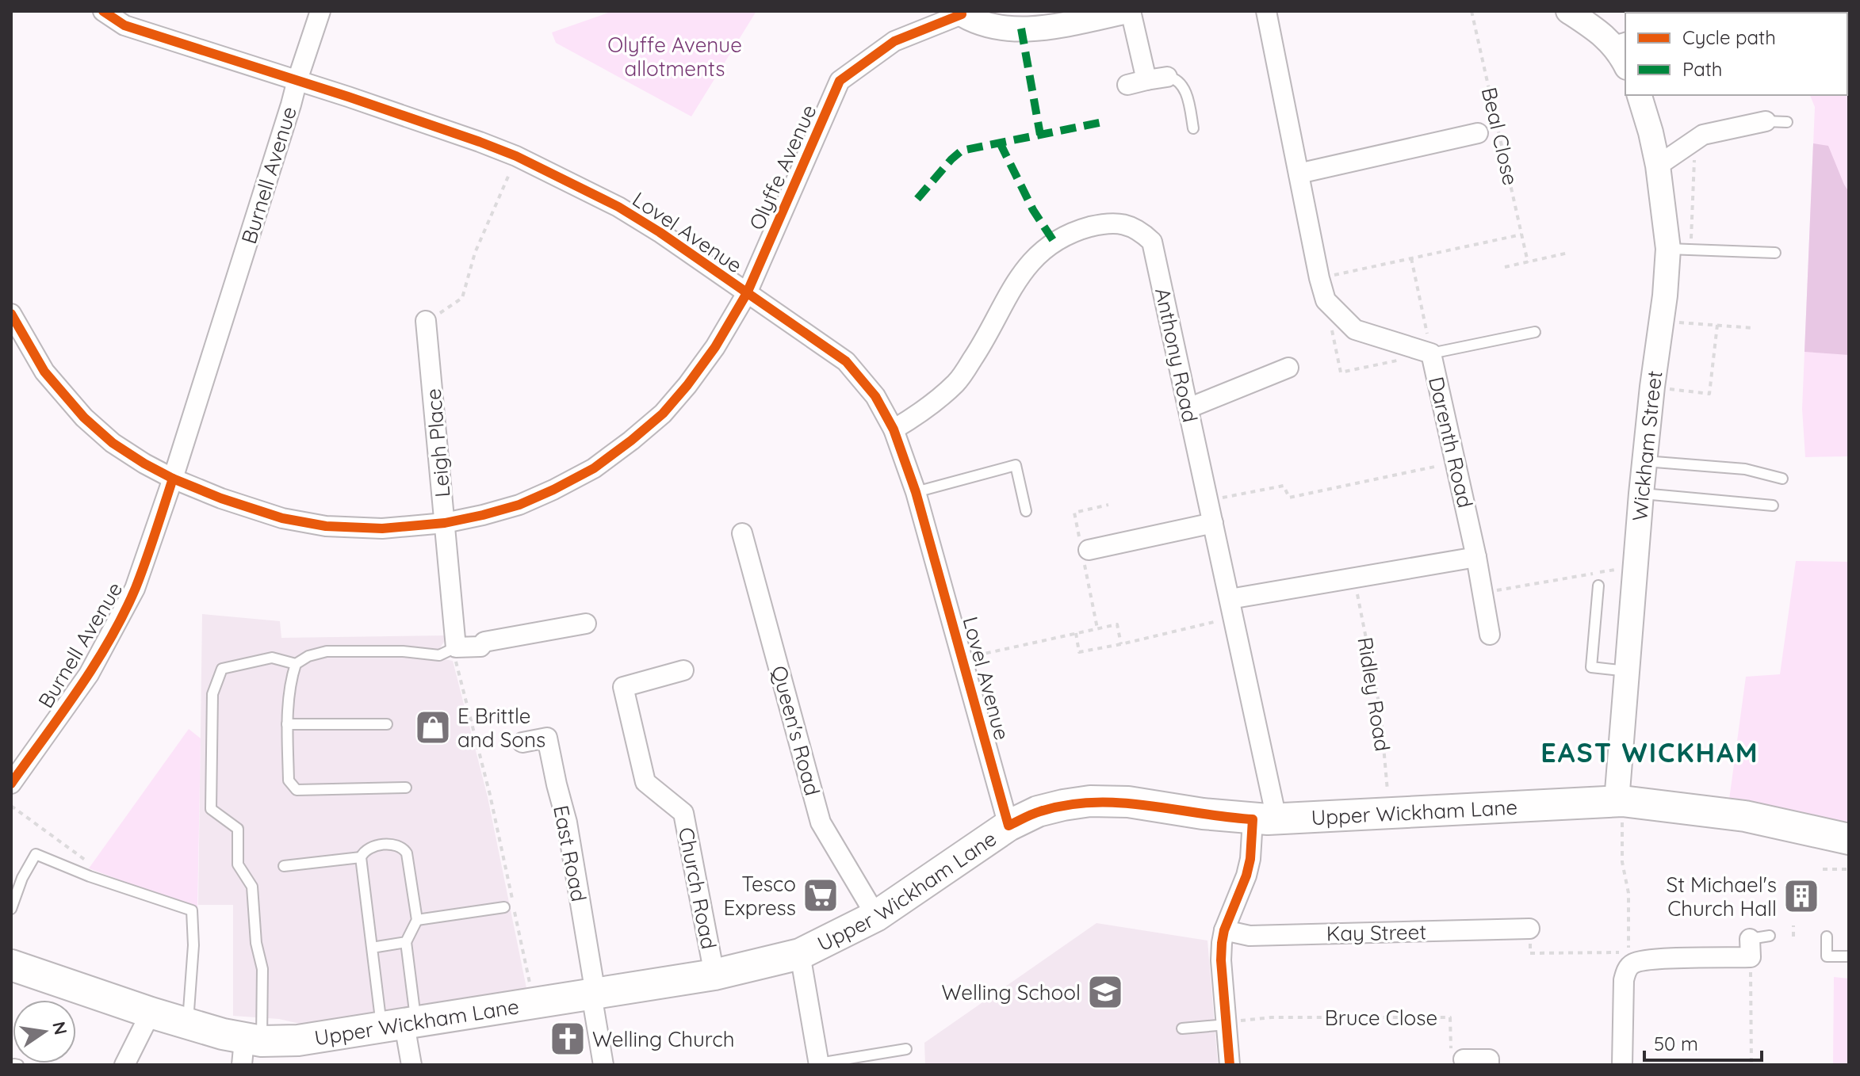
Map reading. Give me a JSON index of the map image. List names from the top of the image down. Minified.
{"streets":{"main road":["Upper Wickham Lane"],"street":["Beal Close","Olyffe Avenue","Burnell Avenue","Lovel Avenue","Anthony Road","Darenth Road","Leigh Place","Wickham Street","Queen's Road","East Road","Church Road","Kay Street"],"path":["Ridley Road","Bruce Close"]},"crossings":[["Beal Close","Darenth Road"],["Olyffe Avenue","Burnell Avenue"],["Olyffe Avenue","Lovel Avenue"],["Olyffe Avenue","Leigh Place"],["Burnell Avenue","Lovel Avenue"],["Lovel Avenue","Anthony Road"],["Lovel Avenue","Upper Wickham Lane"],["Anthony Road","Upper Wickham Lane"],["Anthony Road","Kay Street"],["Anthony Road","Bruce Close"],["Wickham Street","Upper Wickham Lane"],["Ridley Road","Upper Wickham Lane"],["Queen's Road","Upper Wickham Lane"],["Upper Wickham Lane","East Road"],["Upper Wickham Lane","Church Road"]],"districts":["EAST WICKHAM"],"parks":["Olyffe Avenue allotments"],"places":{"shop":["E Brittle and Sons"],"supermarket":["Tesco Express"],"building":["St Michael's Church Hall"],"school or university":["Welling School"],"church":["Welling Church"]},"legend":["Cycle path","Path"],"scale_bar":"50 m","north":"right"}
